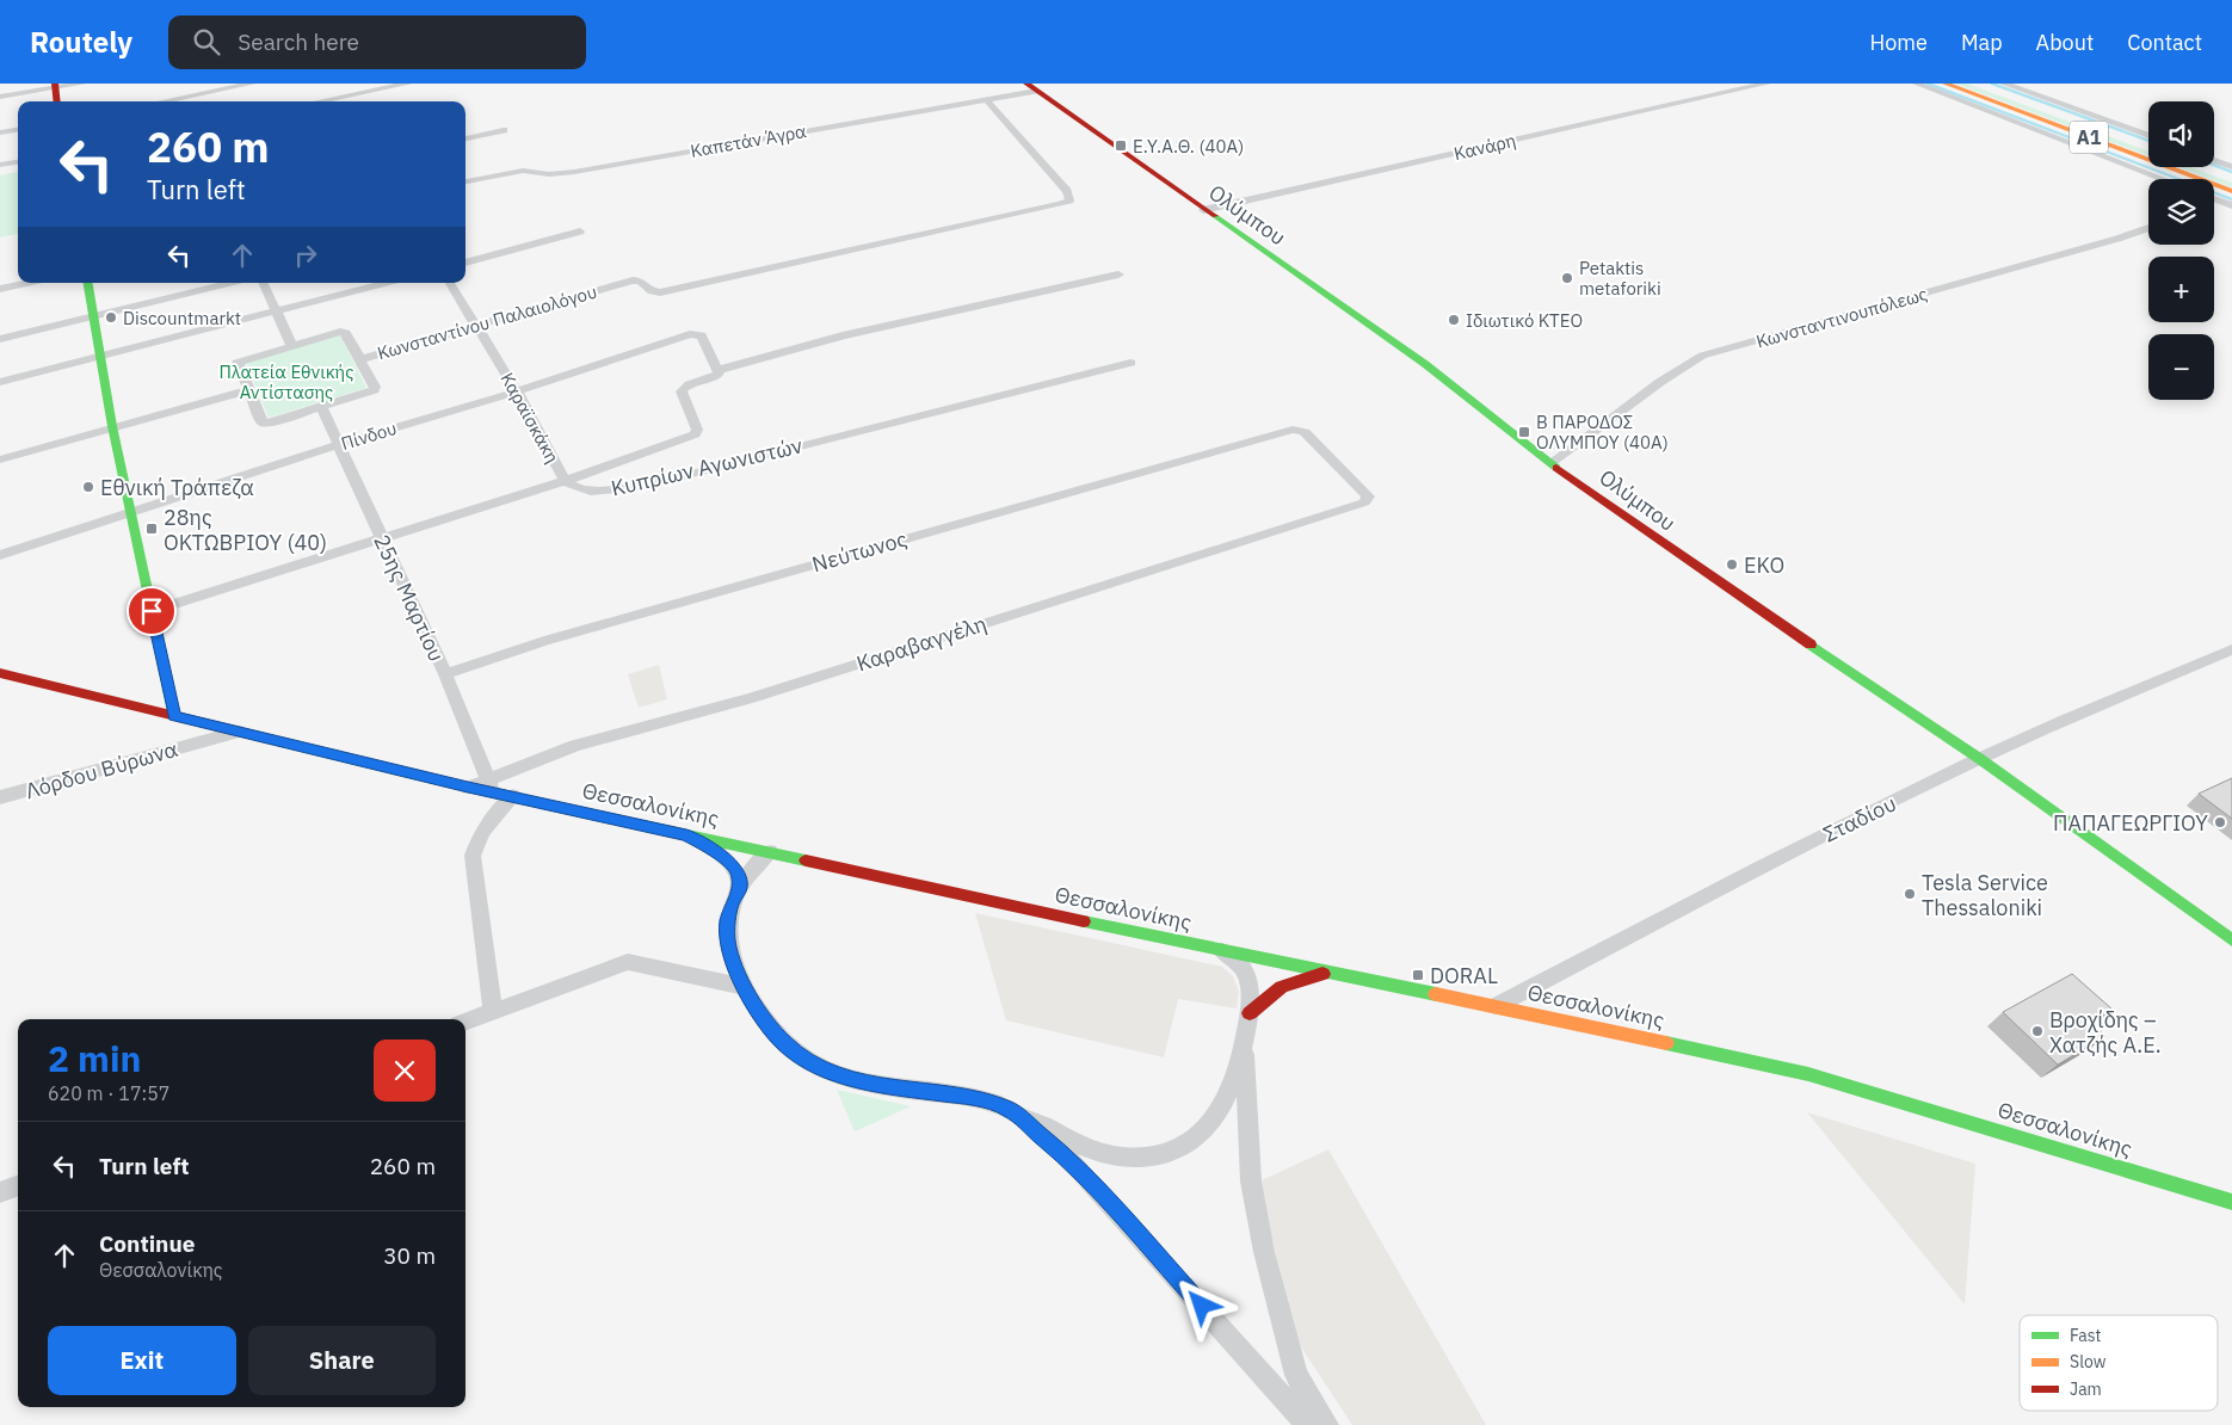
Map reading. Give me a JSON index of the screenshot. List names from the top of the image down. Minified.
{"streets":{"main road":["Α1","Ολύμπου","Θεσσαλονίκης"],"street":["Καπετάν Άγρα","Κανάρη","Κωνσταντινουπόλεως","Κωνσταντίνου Παλαιολόγου","Καραϊσκάκη","Πίνδου","Κυπρίων Αγωνιστών","Νεύτωνος","25ης Μαρτίου","Καραβαγγέλη","Λόρδου Βύρωνα","Σταδίου"]},"crossings":[["Καπετάν Άγρα","Ολύμπου"],["Καπετάν Άγρα","Κωνσταντίνου Παλαιολόγου"],["Κανάρη","Ολύμπου"],["Ολύμπου","Κωνσταντινουπόλεως"],["Ολύμπου","Σταδίου"],["Κωνσταντίνου Παλαιολόγου","Καραϊσκάκη"],["Καραϊσκάκη","Πίνδου"],["Καραϊσκάκη","Κυπρίων Αγωνιστών"],["Πίνδου","25ης Μαρτίου"],["Νεύτωνος","25ης Μαρτίου"],["Νεύτωνος","Καραβαγγέλη"],["25ης Μαρτίου","Καραβαγγέλη"],["25ης Μαρτίου","Θεσσαλονίκης"],["Καραβαγγέλη","Θεσσαλονίκης"],["Θεσσαλονίκης","Σταδίου"]],"parks":["Πλατεία Εθνικής Αντίστασης"],"places":{"transit":["Ε.Υ.Α.Θ. (40Α)","Β ΠΑΡΟΔΟΣ ΟΛΥΜΠΟΥ (40Α)","28ης ΟΚΤΩΒΡΙΟΥ (40)","DORAL"],"other":["Petaktis metaforiki","Discountmarkt","Ιδιωτικό ΚΤΕΟ","Εθνική Τράπεζα","EKO","ΠΑΠΑΓΕΩΡΓΙΟΥ","Tesla Service Thessaloniki","Βροχίδης – Χατζής Α.Ε."]},"legend":["Fast","Slow","Jam"],"page":{"header":"Routely","search":"Search here","nav":["Home","Map","About","Contact"],"map_buttons":["+","−"],"turn":["260 m","Turn left"],"heading":["2 min","620 m · 17:57"],"list":[{"name":"Turn left","value":"260 m"},{"name":"Continue","note":"Θεσσαλονίκης","value":"30 m"}],"buttons":["Exit","Share"]}}
